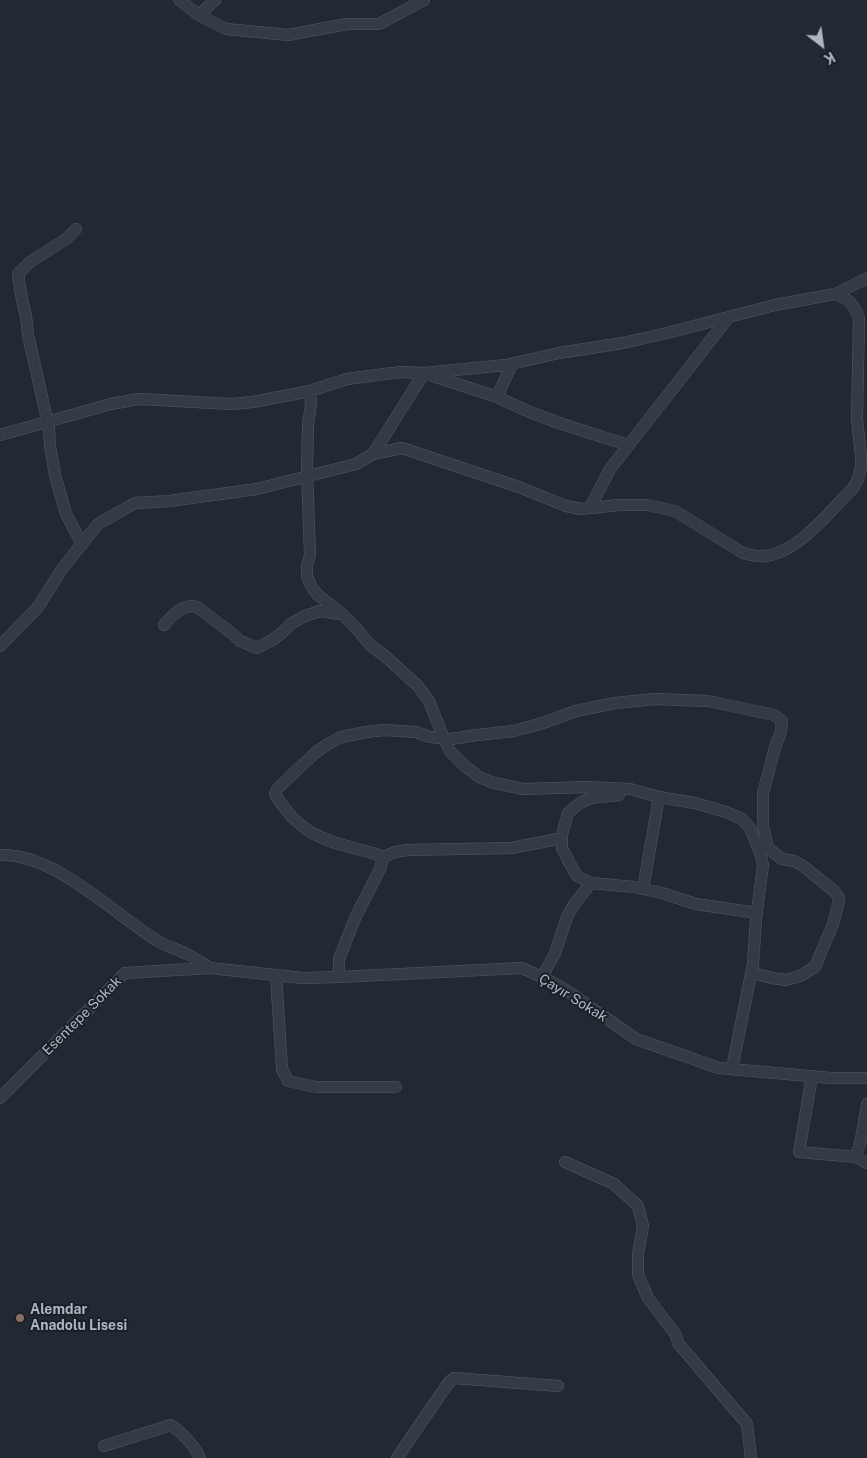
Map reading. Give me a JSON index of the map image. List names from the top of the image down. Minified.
{"streets":{"street":["Çayır Sokak","Esentepe Sokak"]},"crossings":[["Çayır Sokak","Esentepe Sokak"]],"places":["Alemdar Anadolu Lisesi"],"north":"bottom right"}
